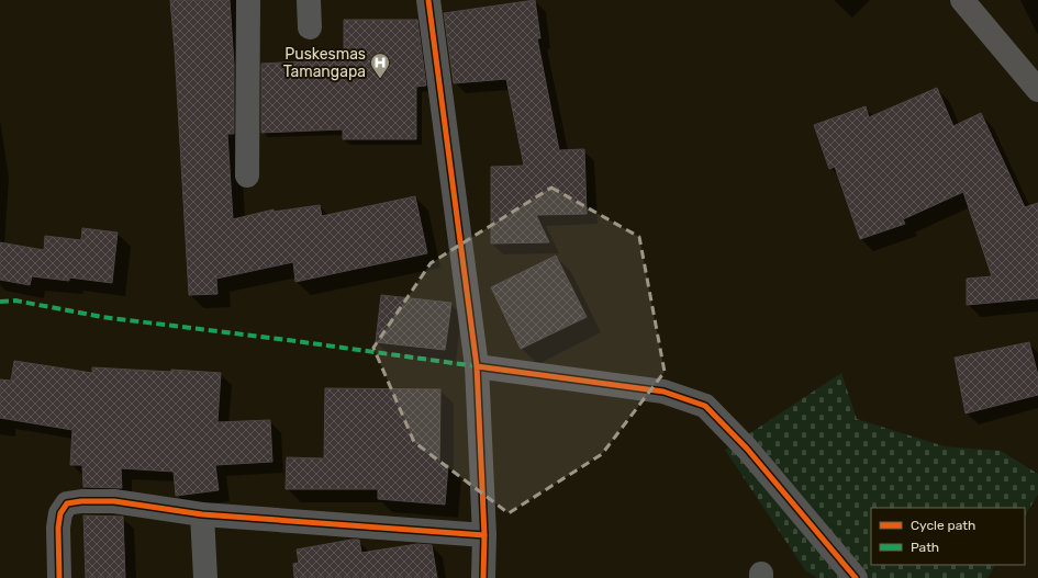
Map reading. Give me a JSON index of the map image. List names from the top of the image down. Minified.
{"places":{"hospital":["Puskesmas Tamangapa"]},"legend":["Cycle path","Path"]}
